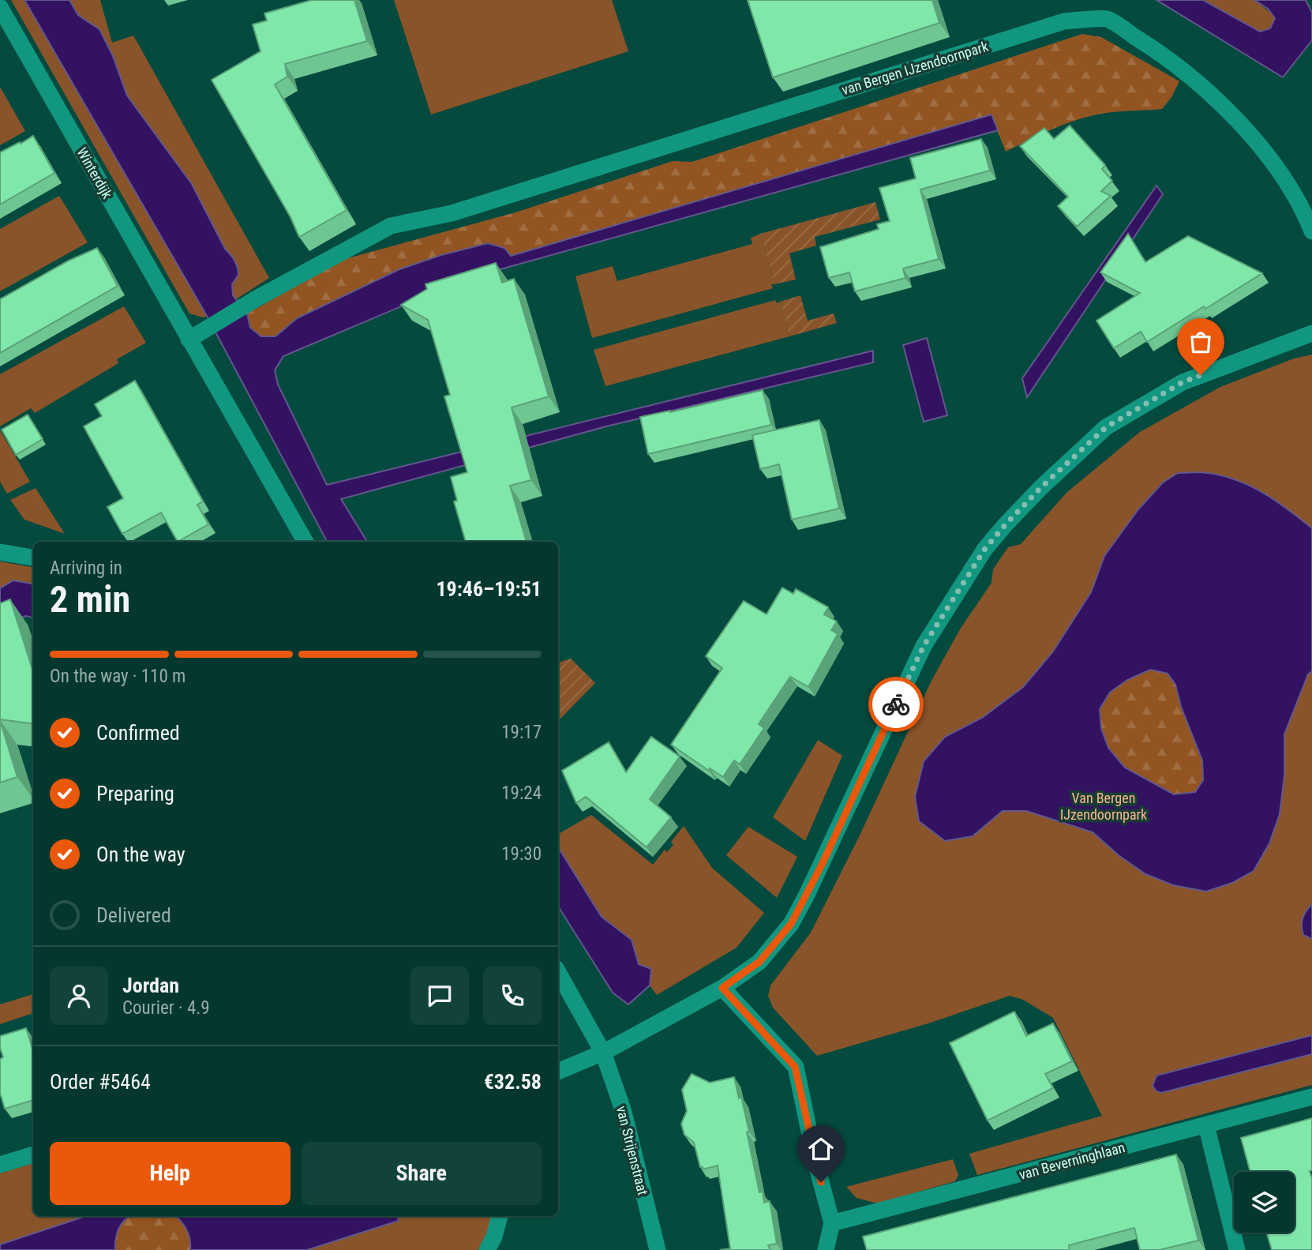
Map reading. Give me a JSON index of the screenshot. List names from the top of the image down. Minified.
{"streets":{"street":["van Bergen IJzendoornpark","Winterdijk","van Strijenstraat","van Beverninghlaan"]},"crossings":[["van Bergen IJzendoornpark","Winterdijk"]],"parks":["Van Bergen IJzendoornpark"],"page":{"heading":["2 min","Arriving in","19:46–19:51"],"panel":["Jordan","Courier · 4.9","Order #5464","€32.58"],"bar":"On the way · 110 m","list":[["Confirmed","19:17"],["Preparing","19:24"],["On the way","19:30"],"Delivered"],"buttons":["Help","Share"]}}
